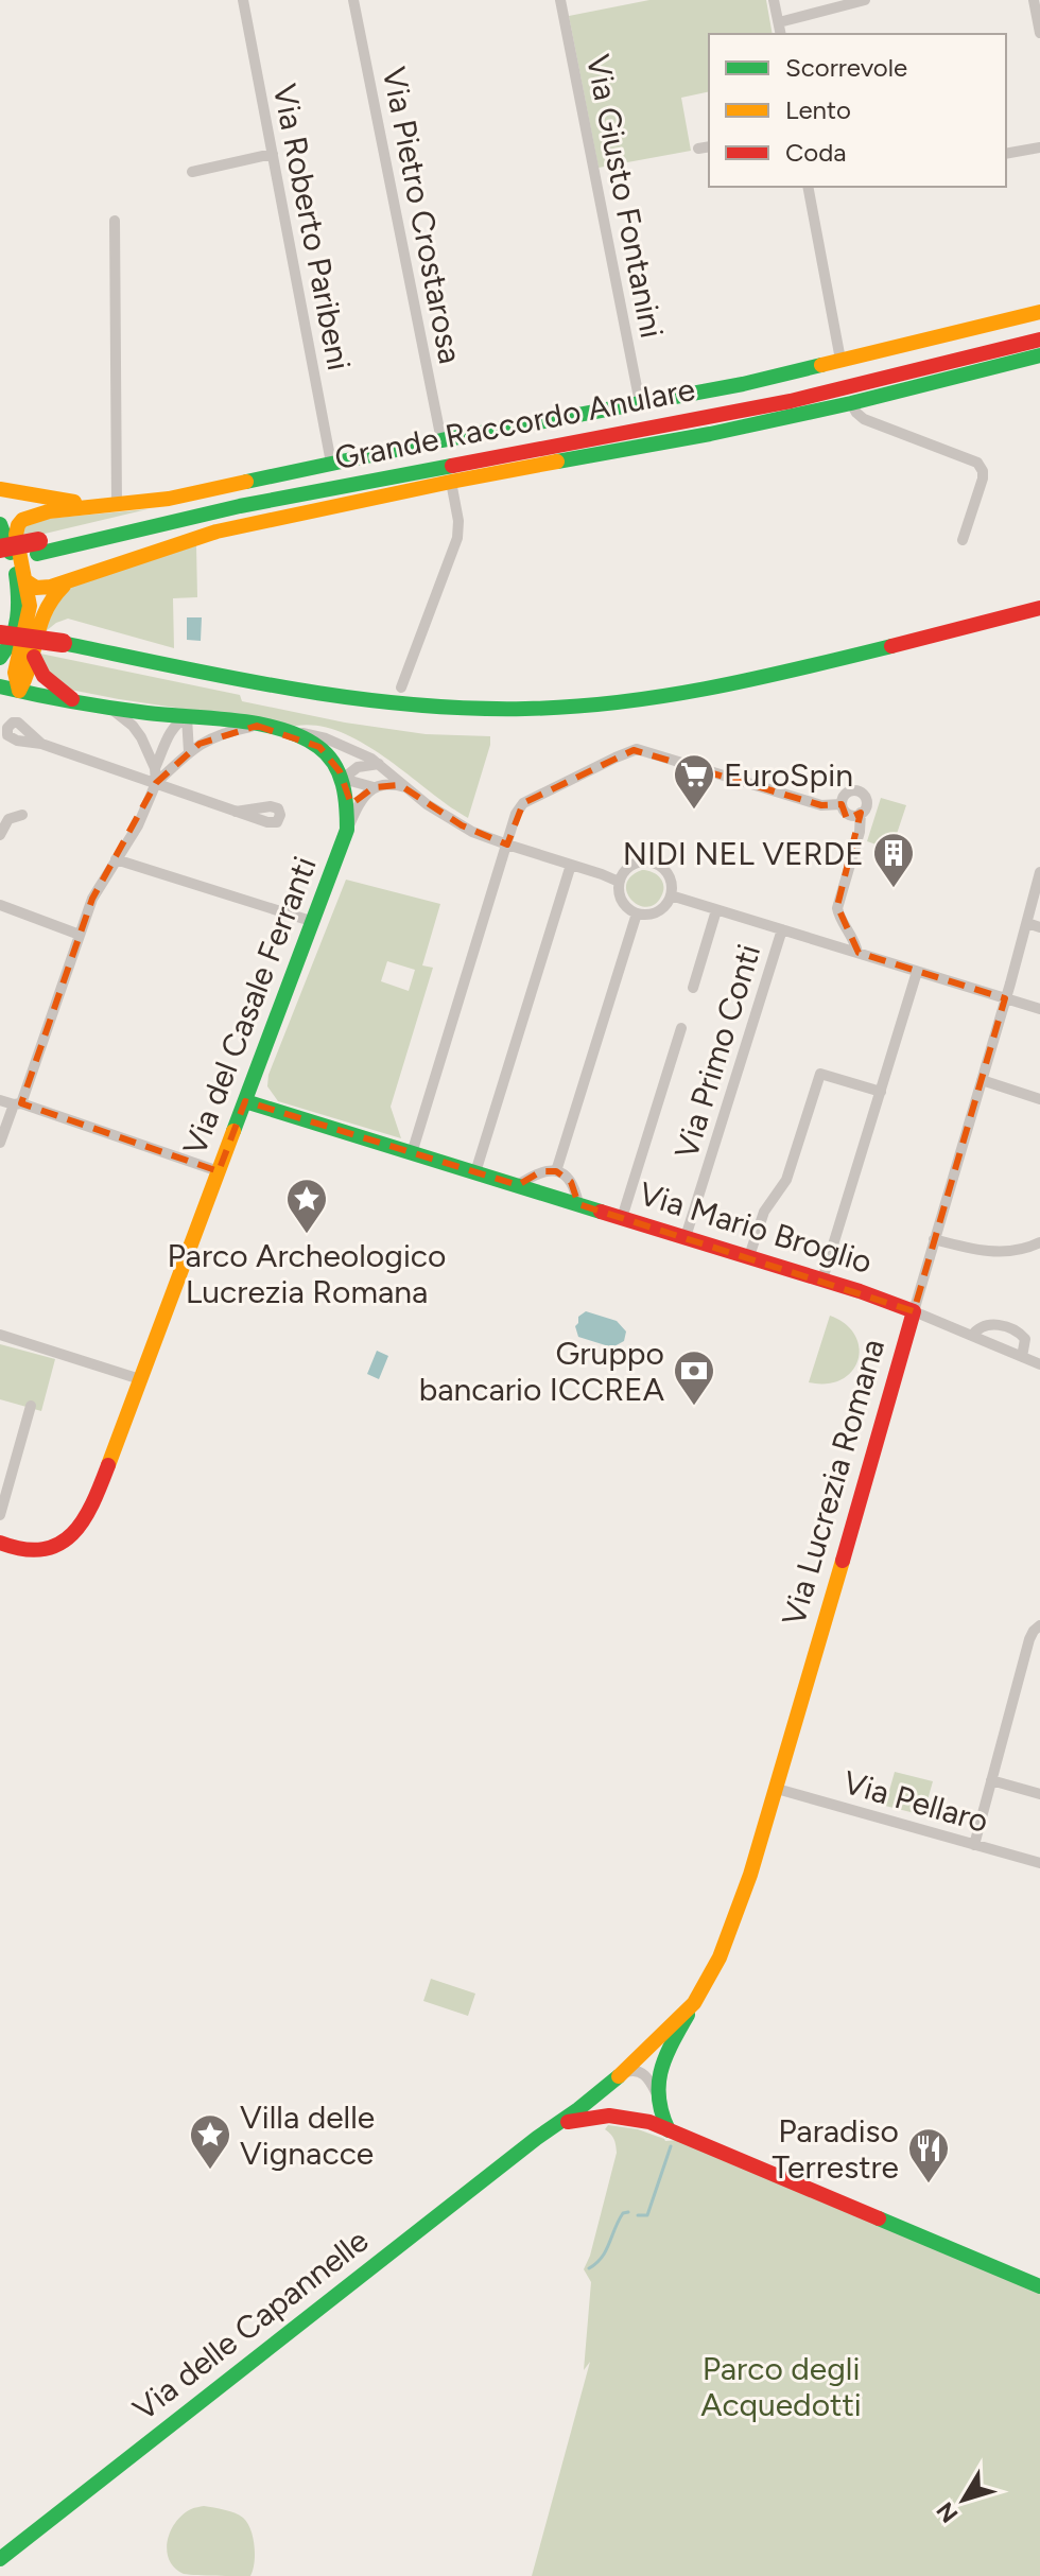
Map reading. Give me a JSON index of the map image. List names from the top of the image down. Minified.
{"streets":{"main road":["Grande Raccordo Anulare","Via del Casale Ferranti","Via Mario Broglio","Via Lucrezia Romana","Via delle Capannelle"],"street":["Via Giusto Fontanini","Via Pietro Crostarosa","Via Roberto Paribeni","Via Primo Conti","Via Pellaro"]},"crossings":[["Via del Casale Ferranti","Via Mario Broglio"],["Via Primo Conti","Via Mario Broglio"],["Via Mario Broglio","Via Lucrezia Romana"],["Via Lucrezia Romana","Via Pellaro"],["Via Lucrezia Romana","Via delle Capannelle"]],"parks":["Parco degli Acquedotti"],"places":{"supermarket":["EuroSpin"],"building":["NIDI NEL VERDE"],"place":["Parco Archeologico Lucrezia Romana","Villa delle Vignacce"],"bank":["Gruppo bancario ICCREA"],"restaurant":["Paradiso Terrestre"]},"legend":["Scorrevole","Lento","Coda"],"north":"bottom left"}
